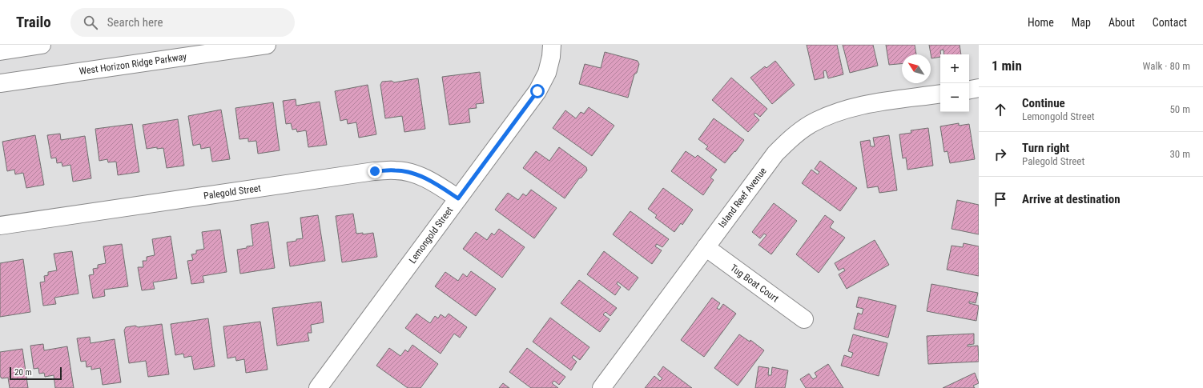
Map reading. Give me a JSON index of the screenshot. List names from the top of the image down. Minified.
{"streets":{"street":["West Horizon Ridge Parkway","Palegold Street","Island Reef Avenue","Lemongold Street","Tug Boat Court"]},"crossings":[["Palegold Street","Lemongold Street"],["Island Reef Avenue","Tug Boat Court"]],"scale_bar":"20 m","north":"top left","page":{"header":"Trailo","search":"Search here","nav":["Home","Map","About","Contact"],"heading":["1 min","Walk · 80 m"],"map_buttons":["+","−"],"list":[["Continue","Lemongold Street","50 m"],["Turn right","Palegold Street","30 m"],"Arrive at destination"],"scale":"20 m"}}
